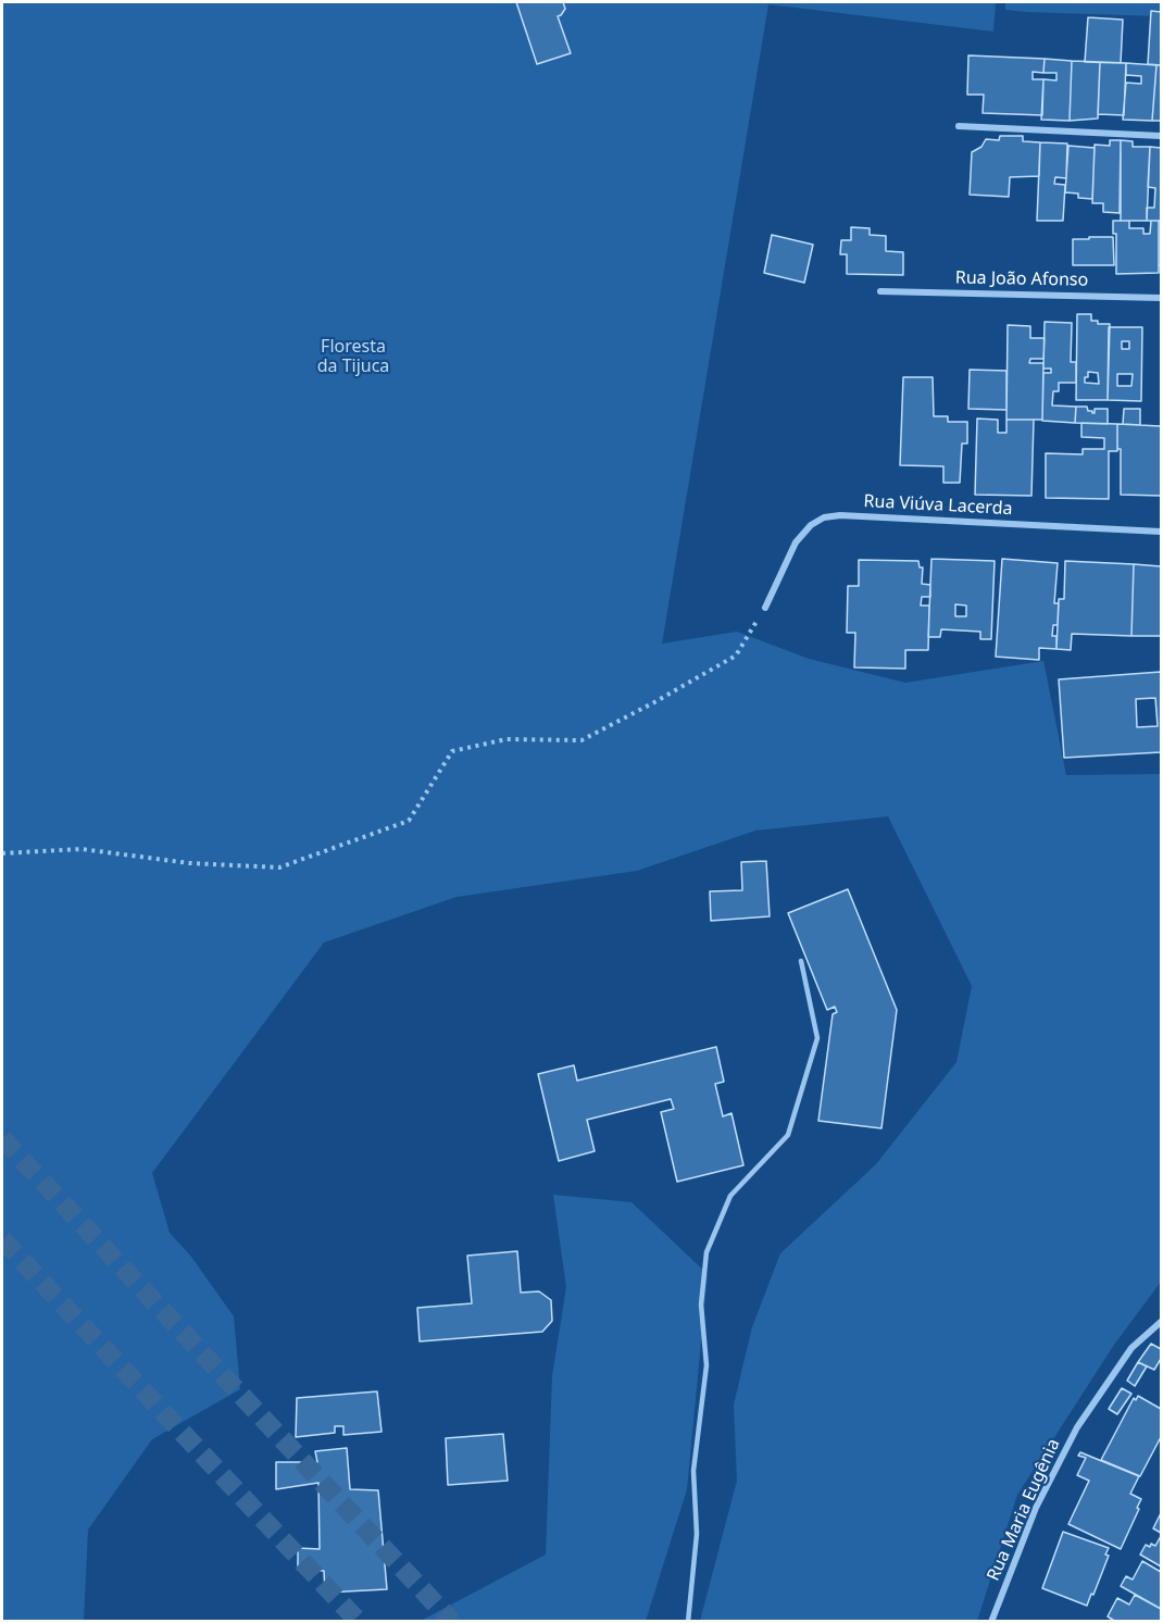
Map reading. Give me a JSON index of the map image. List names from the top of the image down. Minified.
{"streets":{"street":["Rua João Afonso","Rua Viúva Lacerda","Rua Maria Eugênia"]},"parks":["Floresta da Tijuca"]}
